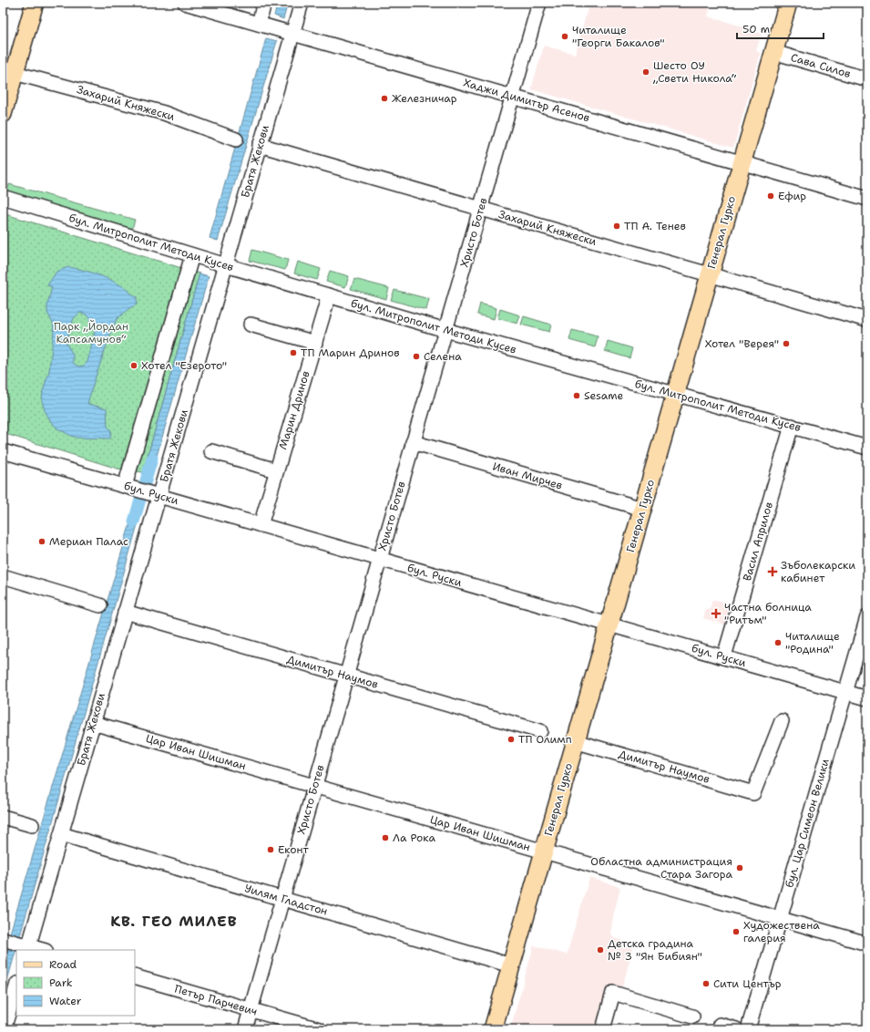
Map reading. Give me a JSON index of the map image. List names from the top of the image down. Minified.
{"streets":{"main road":["Генерал Гурко"],"street":["Сава Силов","Хаджи Димитър Асенов","Захарий Княжески","Братя Жекови","Христо Ботев","бул. Митрополит Методи Кусев","Марин Дринов","Иван Мирчев","бул. Руски","Васил Априлов","Димитър Наумов","Цар Иван Шишман","бул. Цар Симеон Велики","Уилям Гладстон","Петър Парчевич"]},"crossings":[["Сава Силов","Генерал Гурко"],["Хаджи Димитър Асенов","Братя Жекови"],["Хаджи Димитър Асенов","Христо Ботев"],["Хаджи Димитър Асенов","Генерал Гурко"],["Захарий Княжески","Братя Жекови"],["Захарий Княжески","Христо Ботев"],["Захарий Княжески","Генерал Гурко"],["Братя Жекови","бул. Митрополит Методи Кусев"],["Братя Жекови","бул. Руски"],["Братя Жекови","Димитър Наумов"],["Братя Жекови","Цар Иван Шишман"],["Братя Жекови","Уилям Гладстон"],["Христо Ботев","бул. Митрополит Методи Кусев"],["Христо Ботев","Иван Мирчев"],["Христо Ботев","бул. Руски"],["Христо Ботев","Димитър Наумов"],["Христо Ботев","Цар Иван Шишман"],["Христо Ботев","Уилям Гладстон"],["Христо Ботев","Петър Парчевич"],["Генерал Гурко","бул. Митрополит Методи Кусев"],["Генерал Гурко","Иван Мирчев"],["Генерал Гурко","бул. Руски"],["Генерал Гурко","Димитър Наумов"],["Генерал Гурко","Цар Иван Шишман"],["Генерал Гурко","Уилям Гладстон"],["бул. Митрополит Методи Кусев","Марин Дринов"],["бул. Митрополит Методи Кусев","Васил Априлов"],["Марин Дринов","бул. Руски"],["бул. Руски","Васил Априлов"],["бул. Руски","бул. Цар Симеон Велики"],["Цар Иван Шишман","бул. Цар Симеон Велики"]],"districts":["КВ. ГЕО МИЛЕВ"],"parks":["Парк „Йордан Капсамунов“"],"places":{"other":["Читалище \"Георги Бакалов\"","Шесто ОУ „Свети Никола“","Железничар","Ефир","ТП А. Тенев","Хотел \"Верея\"","ТП Марин Дринов","Селена","Хотел \"Езерото\"","Sesame","Мериан Палас","Читалище \"Родина\"","ТП Олимп","Ла Рока","Еконт","Областна администрация Стара Загора","Художествена галерия","Детска градина № 3 \"Ян Бибиян\"","Сити Център"],"health":["Зъболекарски кабинет","Частна болница \"Ритъм\""]},"legend":["Road","Park","Water"],"scale_bar":"50 m"}
